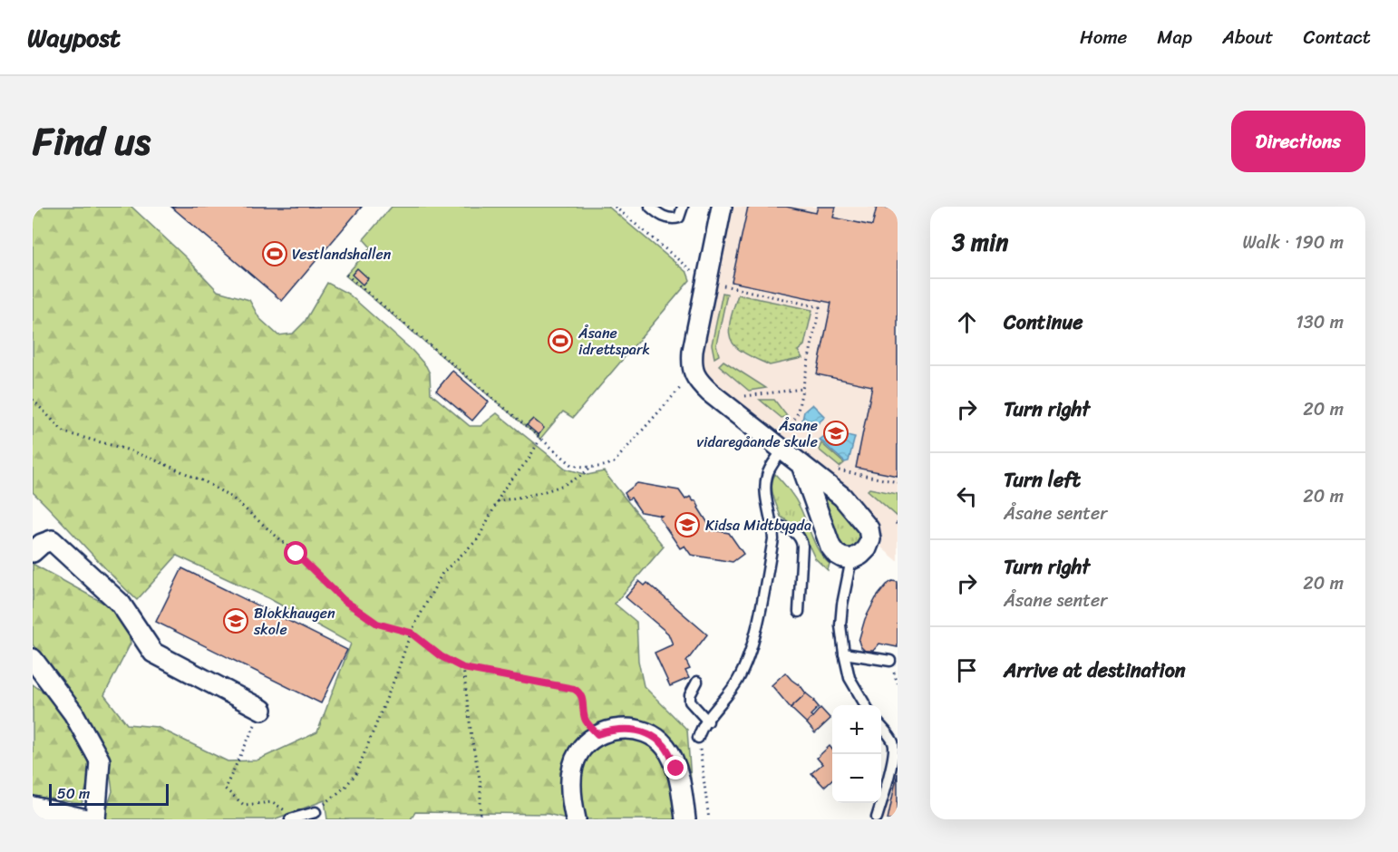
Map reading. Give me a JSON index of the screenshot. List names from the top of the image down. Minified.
{"places":{"sports":["Vestlandshallen","Åsane idrettspark"],"school or university":["Åsane vidaregåande skule","Kidsa Midtbygda","Blokkhaugen skole"]},"scale_bar":"50 m","page":{"header":"Waypost","nav":["Home","Map","About","Contact"],"title":"Find us","buttons":"Directions","heading":["3 min","Walk · 190 m"],"list":[["Continue","130 m"],["Turn right","20 m"],["Turn left","Åsane senter","20 m"],["Turn right","Åsane senter","20 m"],"Arrive at destination"],"map_buttons":["+","−"],"scale":"50 m"}}
